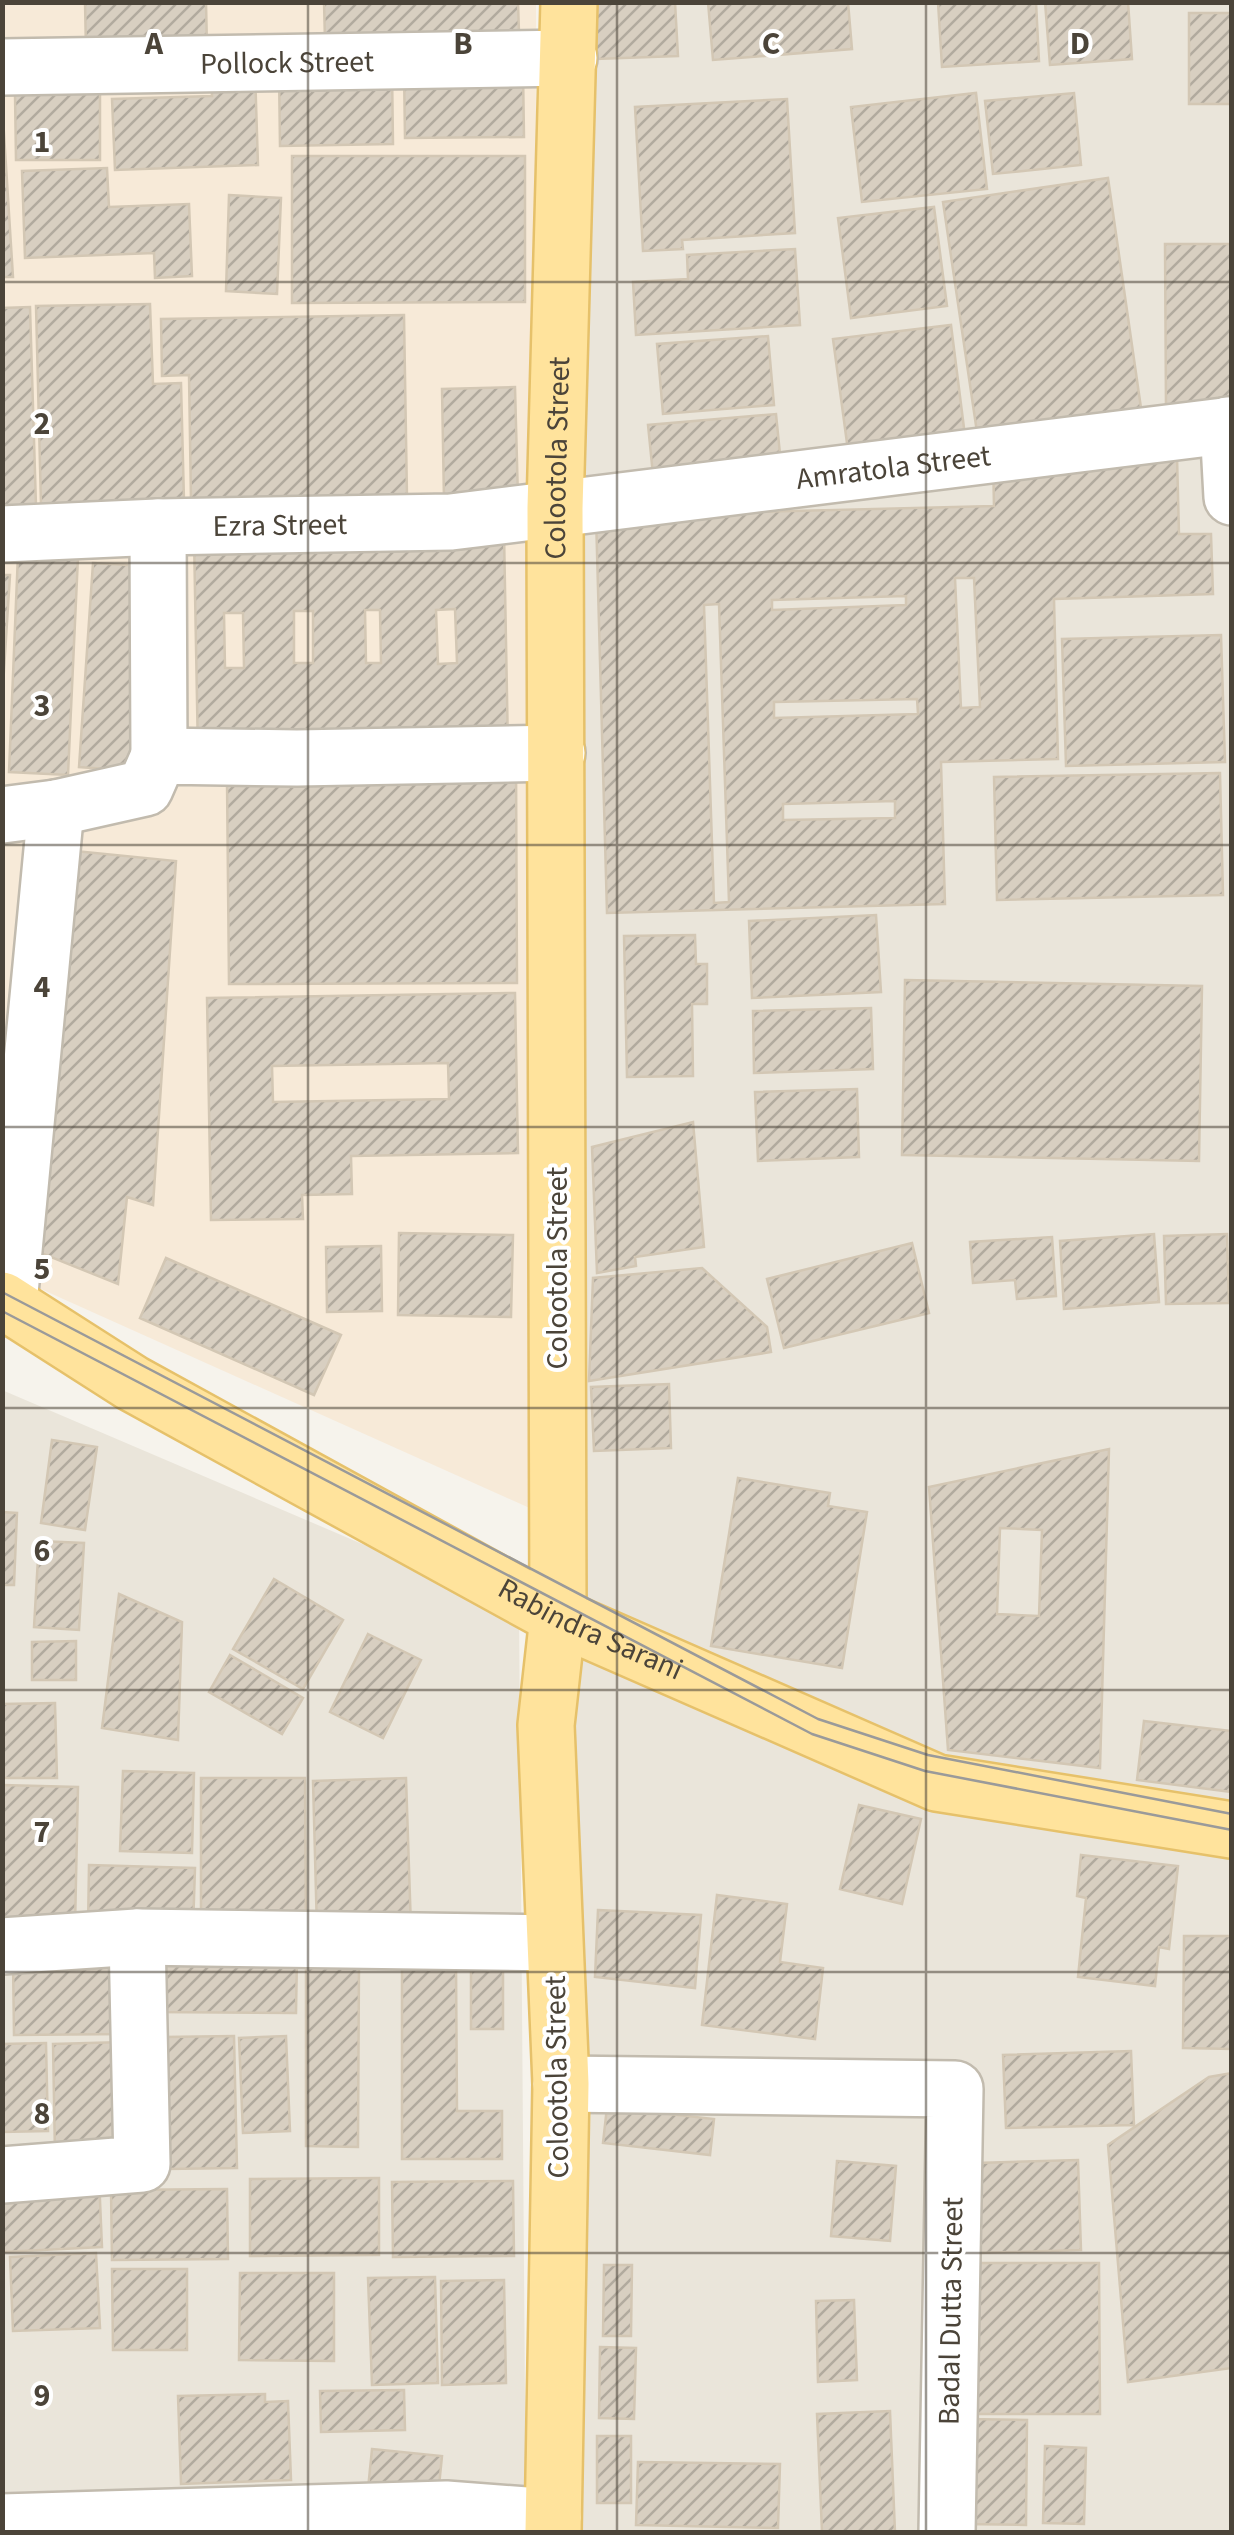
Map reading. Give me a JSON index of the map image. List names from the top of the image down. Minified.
{"streets":{"main road":["Colootola Street","Rabindra Sarani"],"street":["Pollock Street","Amratola Street","Ezra Street","Badal Dutta Street"]},"crossings":[["Pollock Street","Colootola Street"],["Colootola Street","Amratola Street"],["Colootola Street","Ezra Street"],["Colootola Street","Rabindra Sarani"],["Colootola Street","Badal Dutta Street"],["Amratola Street","Ezra Street"]],"grid":{"columns":["A","B","C","D"],"rows":["1","2","3","4","5","6","7","8","9"]}}
